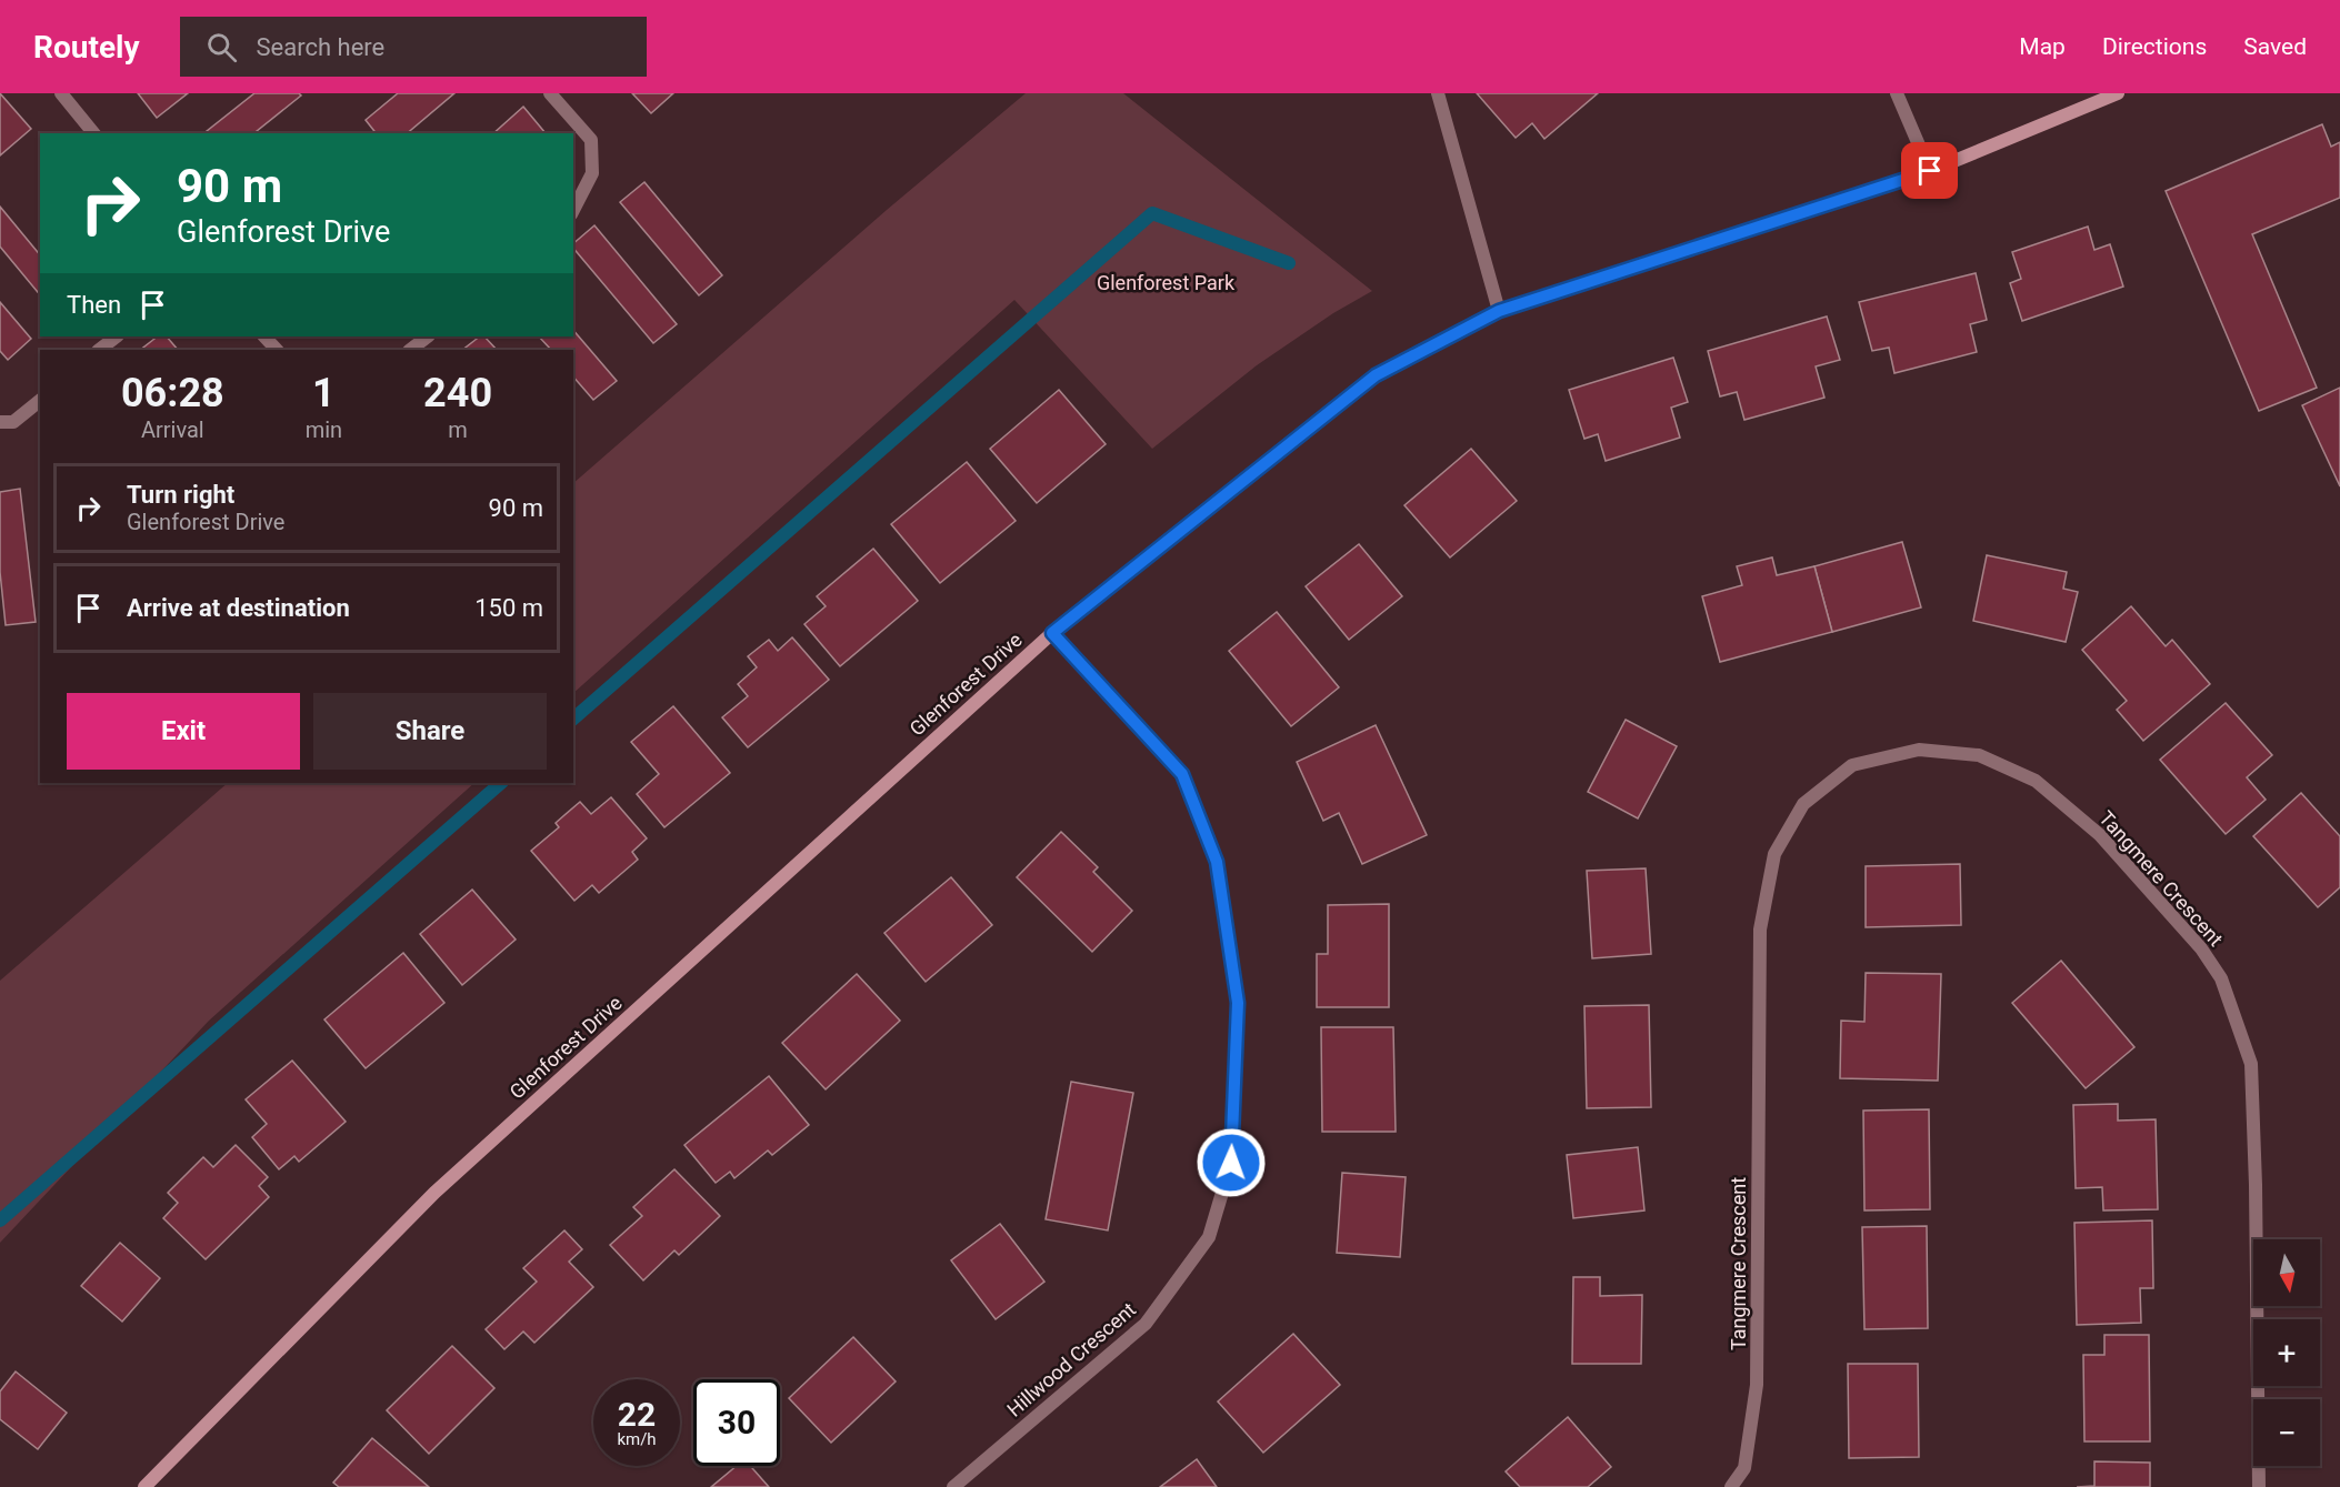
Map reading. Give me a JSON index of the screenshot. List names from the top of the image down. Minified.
{"streets":{"street":["Glenforest Drive","Tangmere Crescent","Hillwood Crescent"]},"crossings":[["Glenforest Drive","Hillwood Crescent"]],"parks":["Glenforest Park"],"north":"bottom","page":{"header":"Routely","search":"Search here","nav":["Map","Directions","Saved"],"turn":["90 m","Glenforest Drive"],"then":"Then","eta":["06:28","Arrival","1","min","240","m"],"list":[{"name":"Turn right","note":"Glenforest Drive","value":"90 m"},{"name":"Arrive at destination","value":"150 m"}],"buttons":["Exit","Share"],"map_buttons":["+","−"],"speed":"22 km/h","limit":"30"}}
